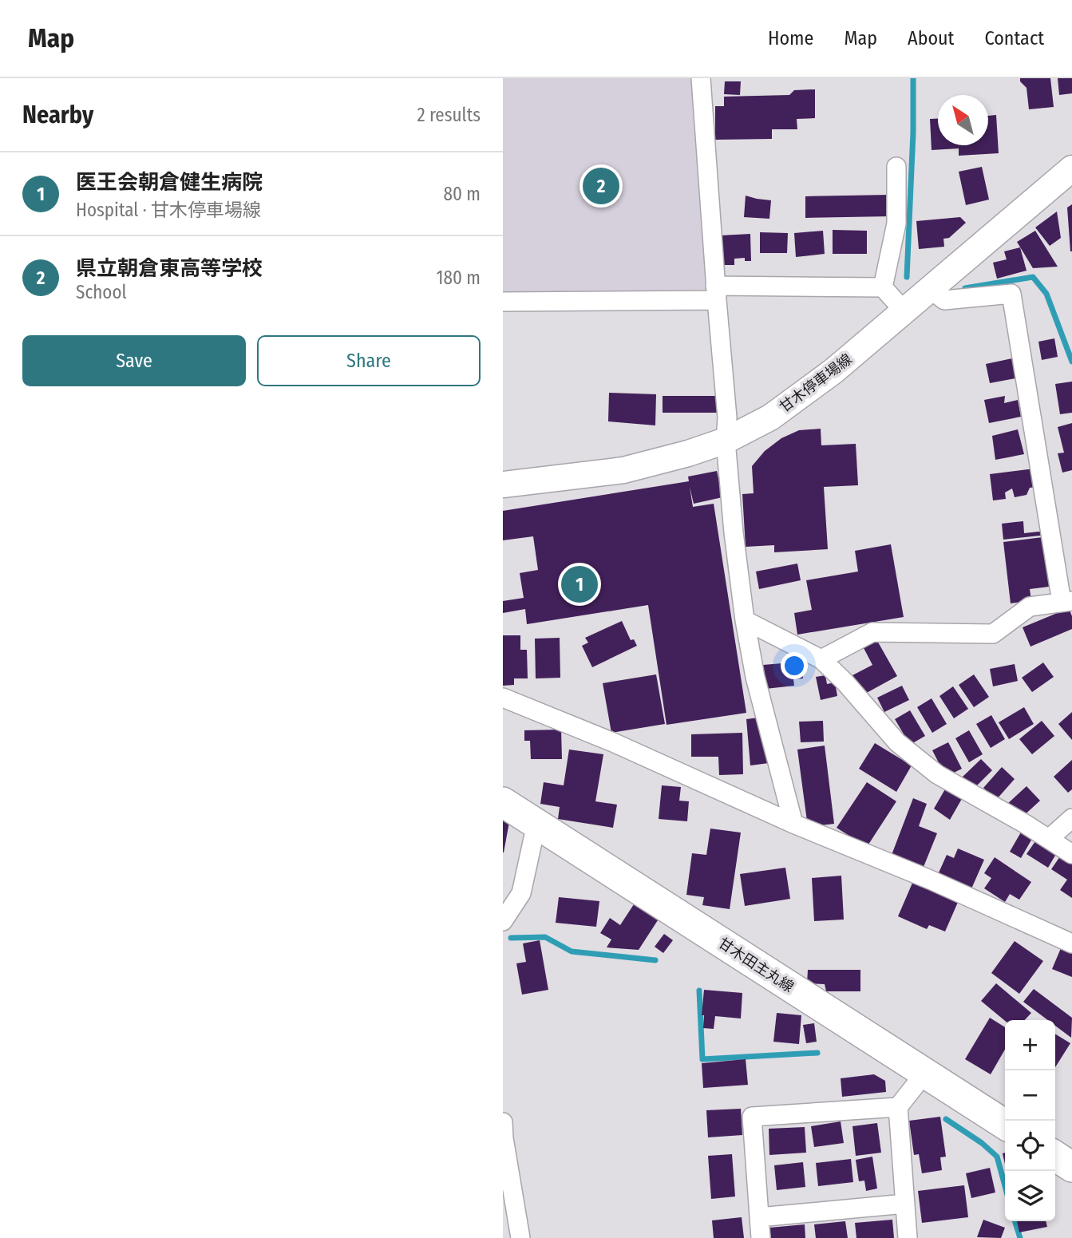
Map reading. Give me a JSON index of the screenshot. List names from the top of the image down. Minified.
{"streets":{"main road":["甘木停車場線","甘木田主丸線"]},"north":"top left","page":{"header":"Map","nav":["Home","Map","About","Contact"],"heading":["Nearby","2 results"],"list":[{"mark":"1","name":"医王会朝倉健生病院","note":"Hospital · 甘木停車場線","value":"80 m"},{"mark":"2","name":"県立朝倉東高等学校","note":"School","value":"180 m"}],"pins":["2","1"],"buttons":["Save","Share"],"map_buttons":["+","−"]}}
